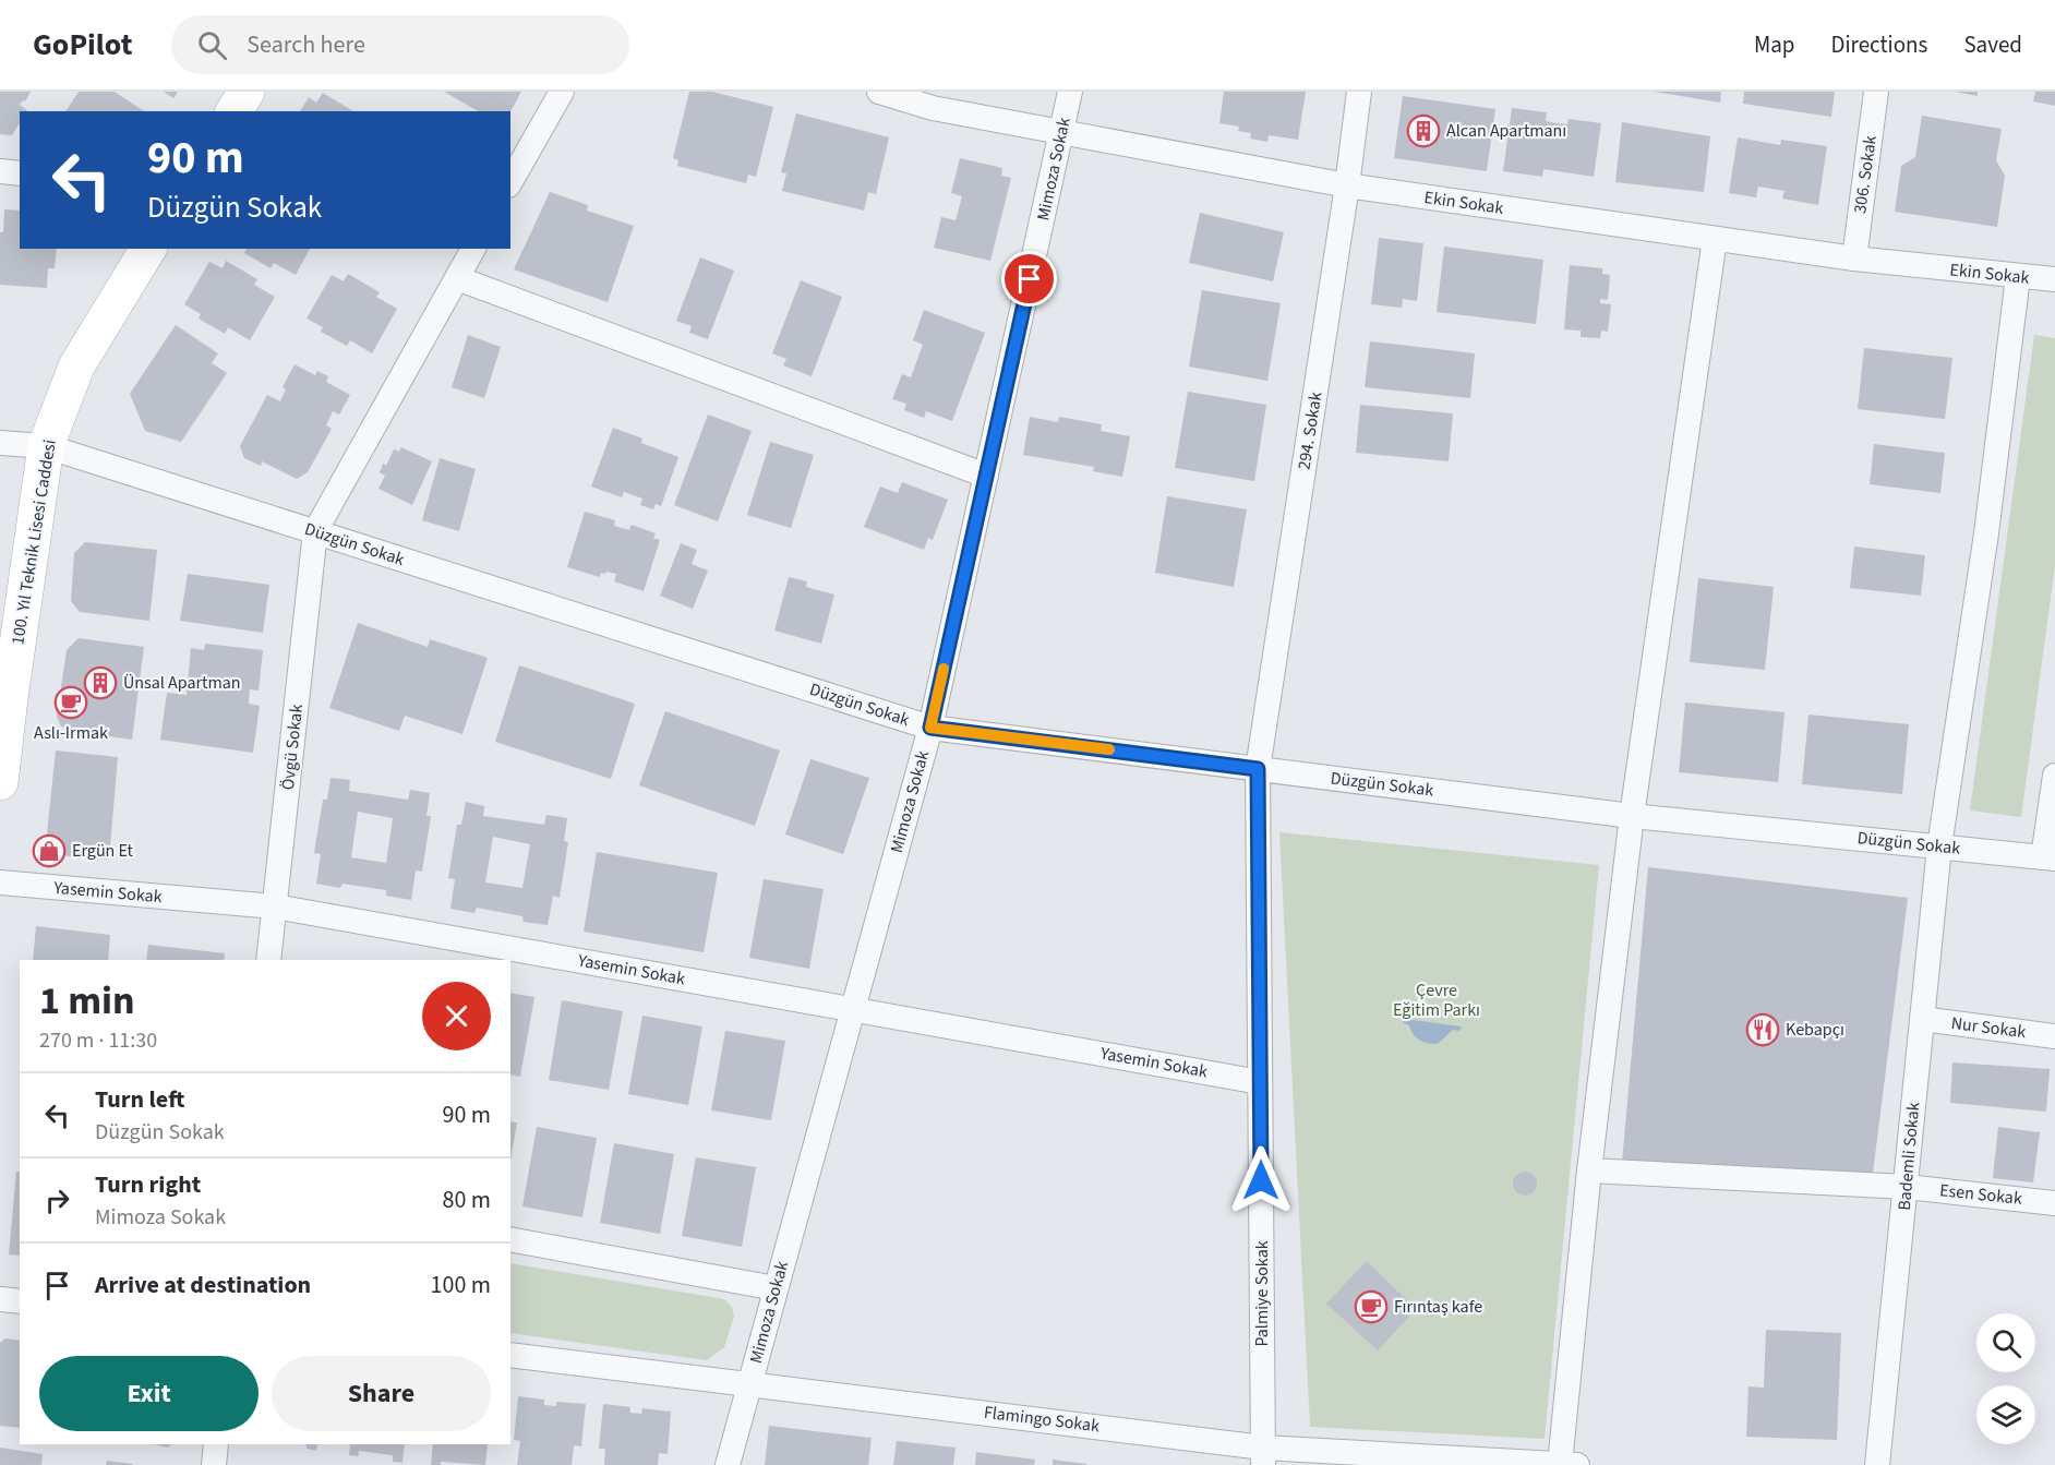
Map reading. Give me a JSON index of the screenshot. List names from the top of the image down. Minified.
{"streets":{"main road":["100. Yıl Teknik Lisesi Caddesi"],"street":["Mimoza Sokak","306. Sokak","Ekin Sokak","294. Sokak","Düzgün Sokak","Övgü Sokak","Yasemin Sokak","Nur Sokak","Bademli Sokak","Esen Sokak","Palmiye Sokak","Flamingo Sokak"]},"crossings":[["Mimoza Sokak","Ekin Sokak"],["Mimoza Sokak","Düzgün Sokak"],["Mimoza Sokak","Yasemin Sokak"],["Mimoza Sokak","Flamingo Sokak"],["306. Sokak","Ekin Sokak"],["Ekin Sokak","294. Sokak"],["Ekin Sokak","Bademli Sokak"],["294. Sokak","Düzgün Sokak"],["294. Sokak","Palmiye Sokak"],["100. Yıl Teknik Lisesi Caddesi","Düzgün Sokak"],["Düzgün Sokak","Övgü Sokak"],["Düzgün Sokak","Bademli Sokak"],["Düzgün Sokak","Palmiye Sokak"],["Övgü Sokak","Yasemin Sokak"],["Yasemin Sokak","Palmiye Sokak"],["Nur Sokak","Bademli Sokak"],["Bademli Sokak","Esen Sokak"],["Palmiye Sokak","Flamingo Sokak"]],"parks":["Çevre Eğitim Parkı"],"places":{"building":["Alcan Apartmanı","Ünsal Apartman"],"cafe":["Aslı-Irmak","Fırıntaş kafe"],"shop":["Ergün Et"],"restaurant":["Kebapçı"]},"page":{"header":"GoPilot","search":"Search here","nav":["Map","Directions","Saved"],"turn":["90 m","Düzgün Sokak"],"heading":["1 min","270 m · 11:30"],"list":[{"name":"Turn left","note":"Düzgün Sokak","value":"90 m"},{"name":"Turn right","note":"Mimoza Sokak","value":"80 m"},{"name":"Arrive at destination","value":"100 m"}],"buttons":["Exit","Share"]}}
